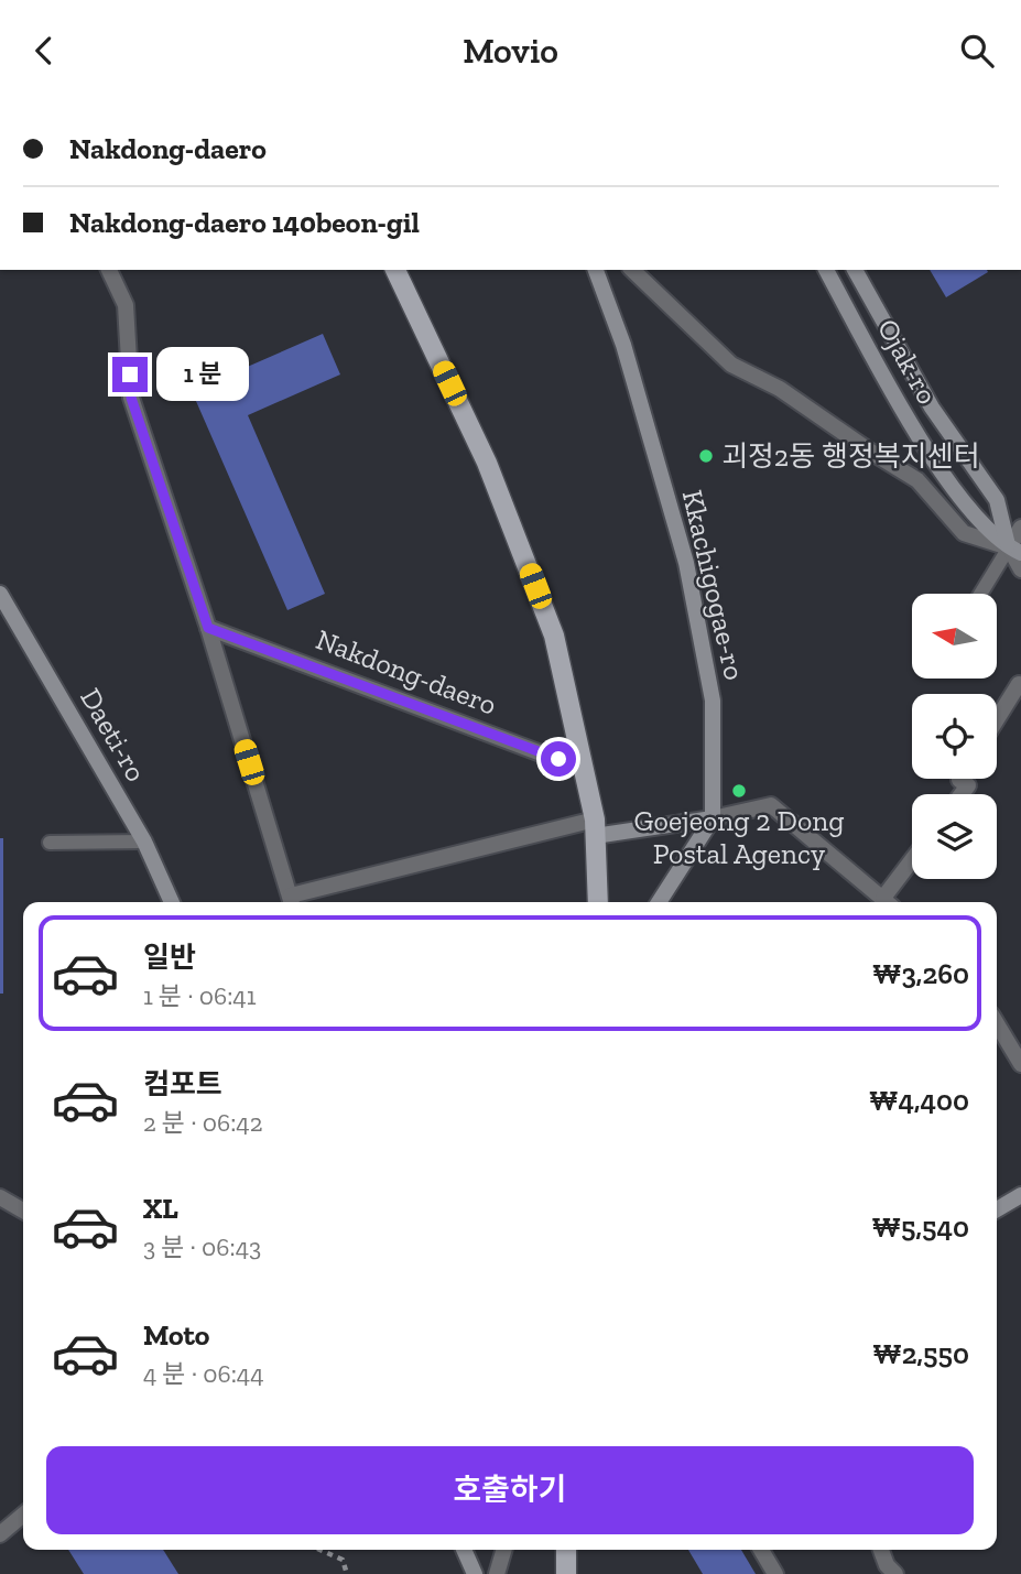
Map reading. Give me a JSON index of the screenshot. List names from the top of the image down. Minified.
{"streets":{"street":["Ojak-ro","Kkachigogae-ro","Nakdong-daero","Daeti-ro"]},"places":["괴정2동 행정복지센터","Goejeong 2 Dong Postal Agency"],"north":"left","page":{"header":"Movio","banner":["Nakdong-daero","Nakdong-daero 140beon-gil"],"bubble":"1 분","list":[{"name":"일반","note":"1 분 · 06:41","value":"₩3,260"},{"name":"컴포트","note":"2 분 · 06:42","value":"₩4,400"},{"name":"XL","note":"3 분 · 06:43","value":"₩5,540"},{"name":"Moto","note":"4 분 · 06:44","value":"₩2,550"}],"buttons":"호출하기"}}
